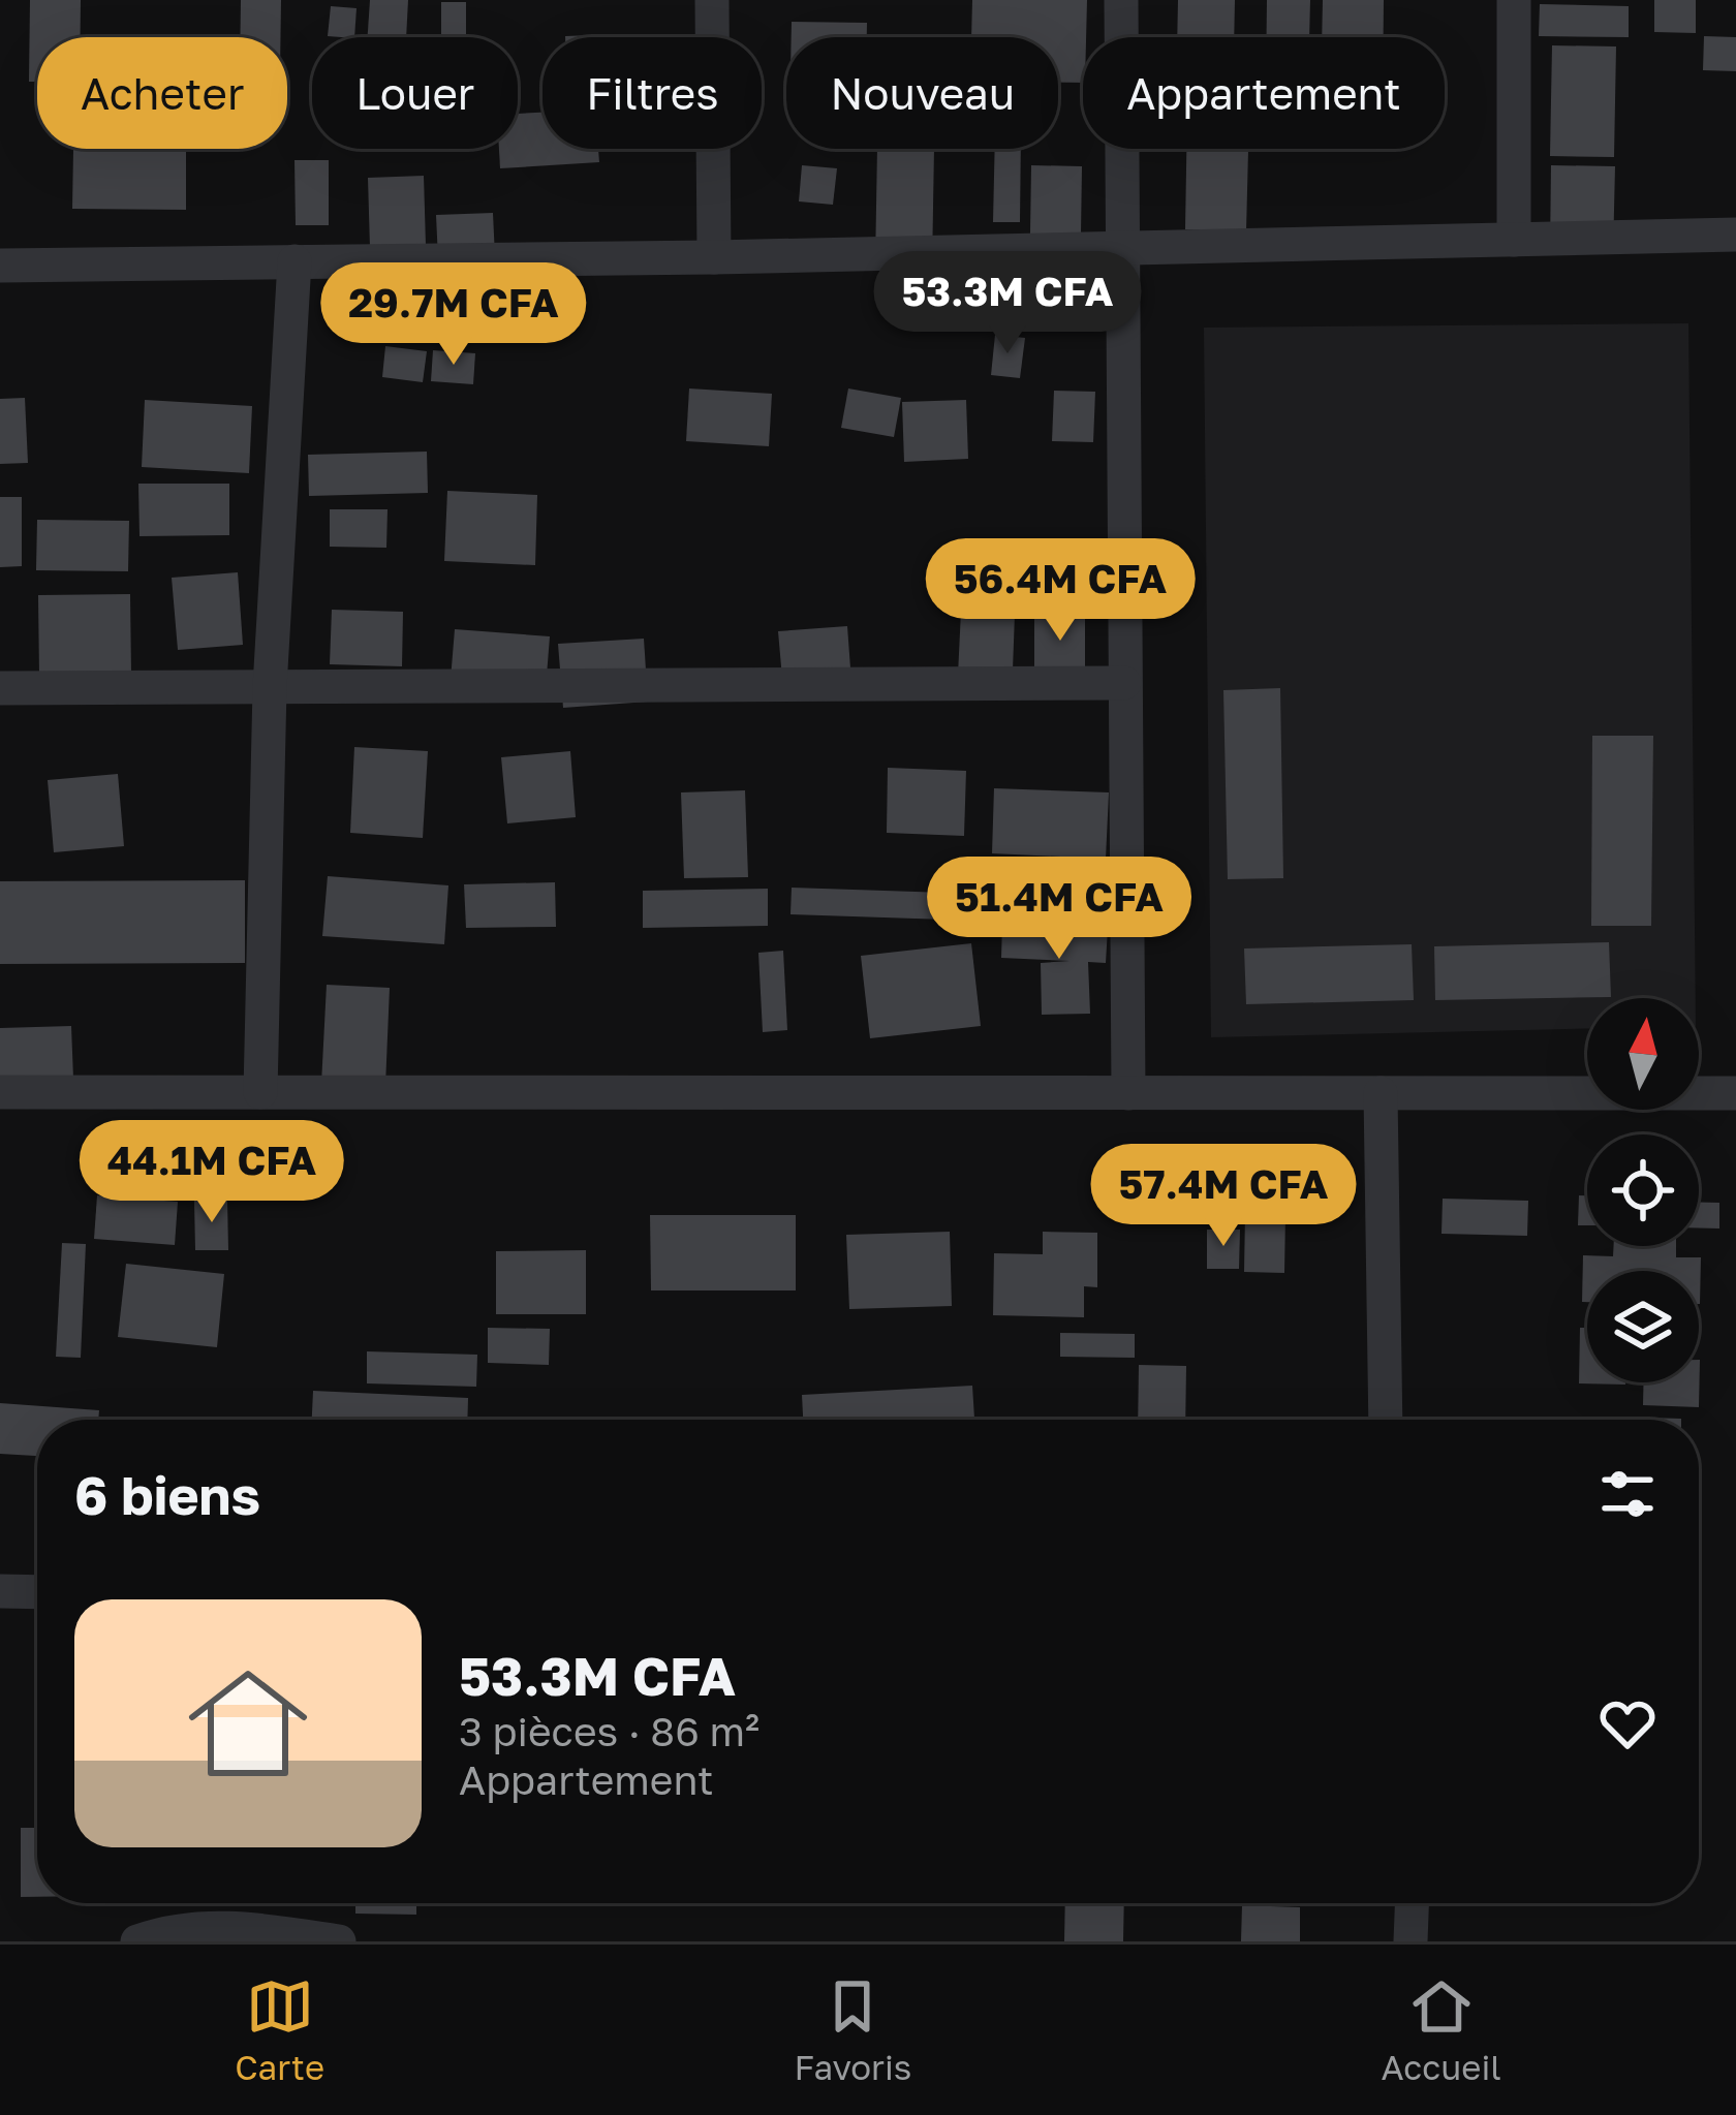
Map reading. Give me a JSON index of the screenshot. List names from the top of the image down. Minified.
{"north":"top","page":{"chip":["Acheter","Louer","Filtres","Nouveau","Appartement"],"price":["53.3M CFA","29.7M CFA","56.4M CFA","51.4M CFA","44.1M CFA","57.4M CFA"],"heading":"6 biens","list":[{"name":"53.3M CFA","note":"3 pièces · 86 m² · Appartement"}],"tabs":["Carte","Favoris","Accueil"]}}
